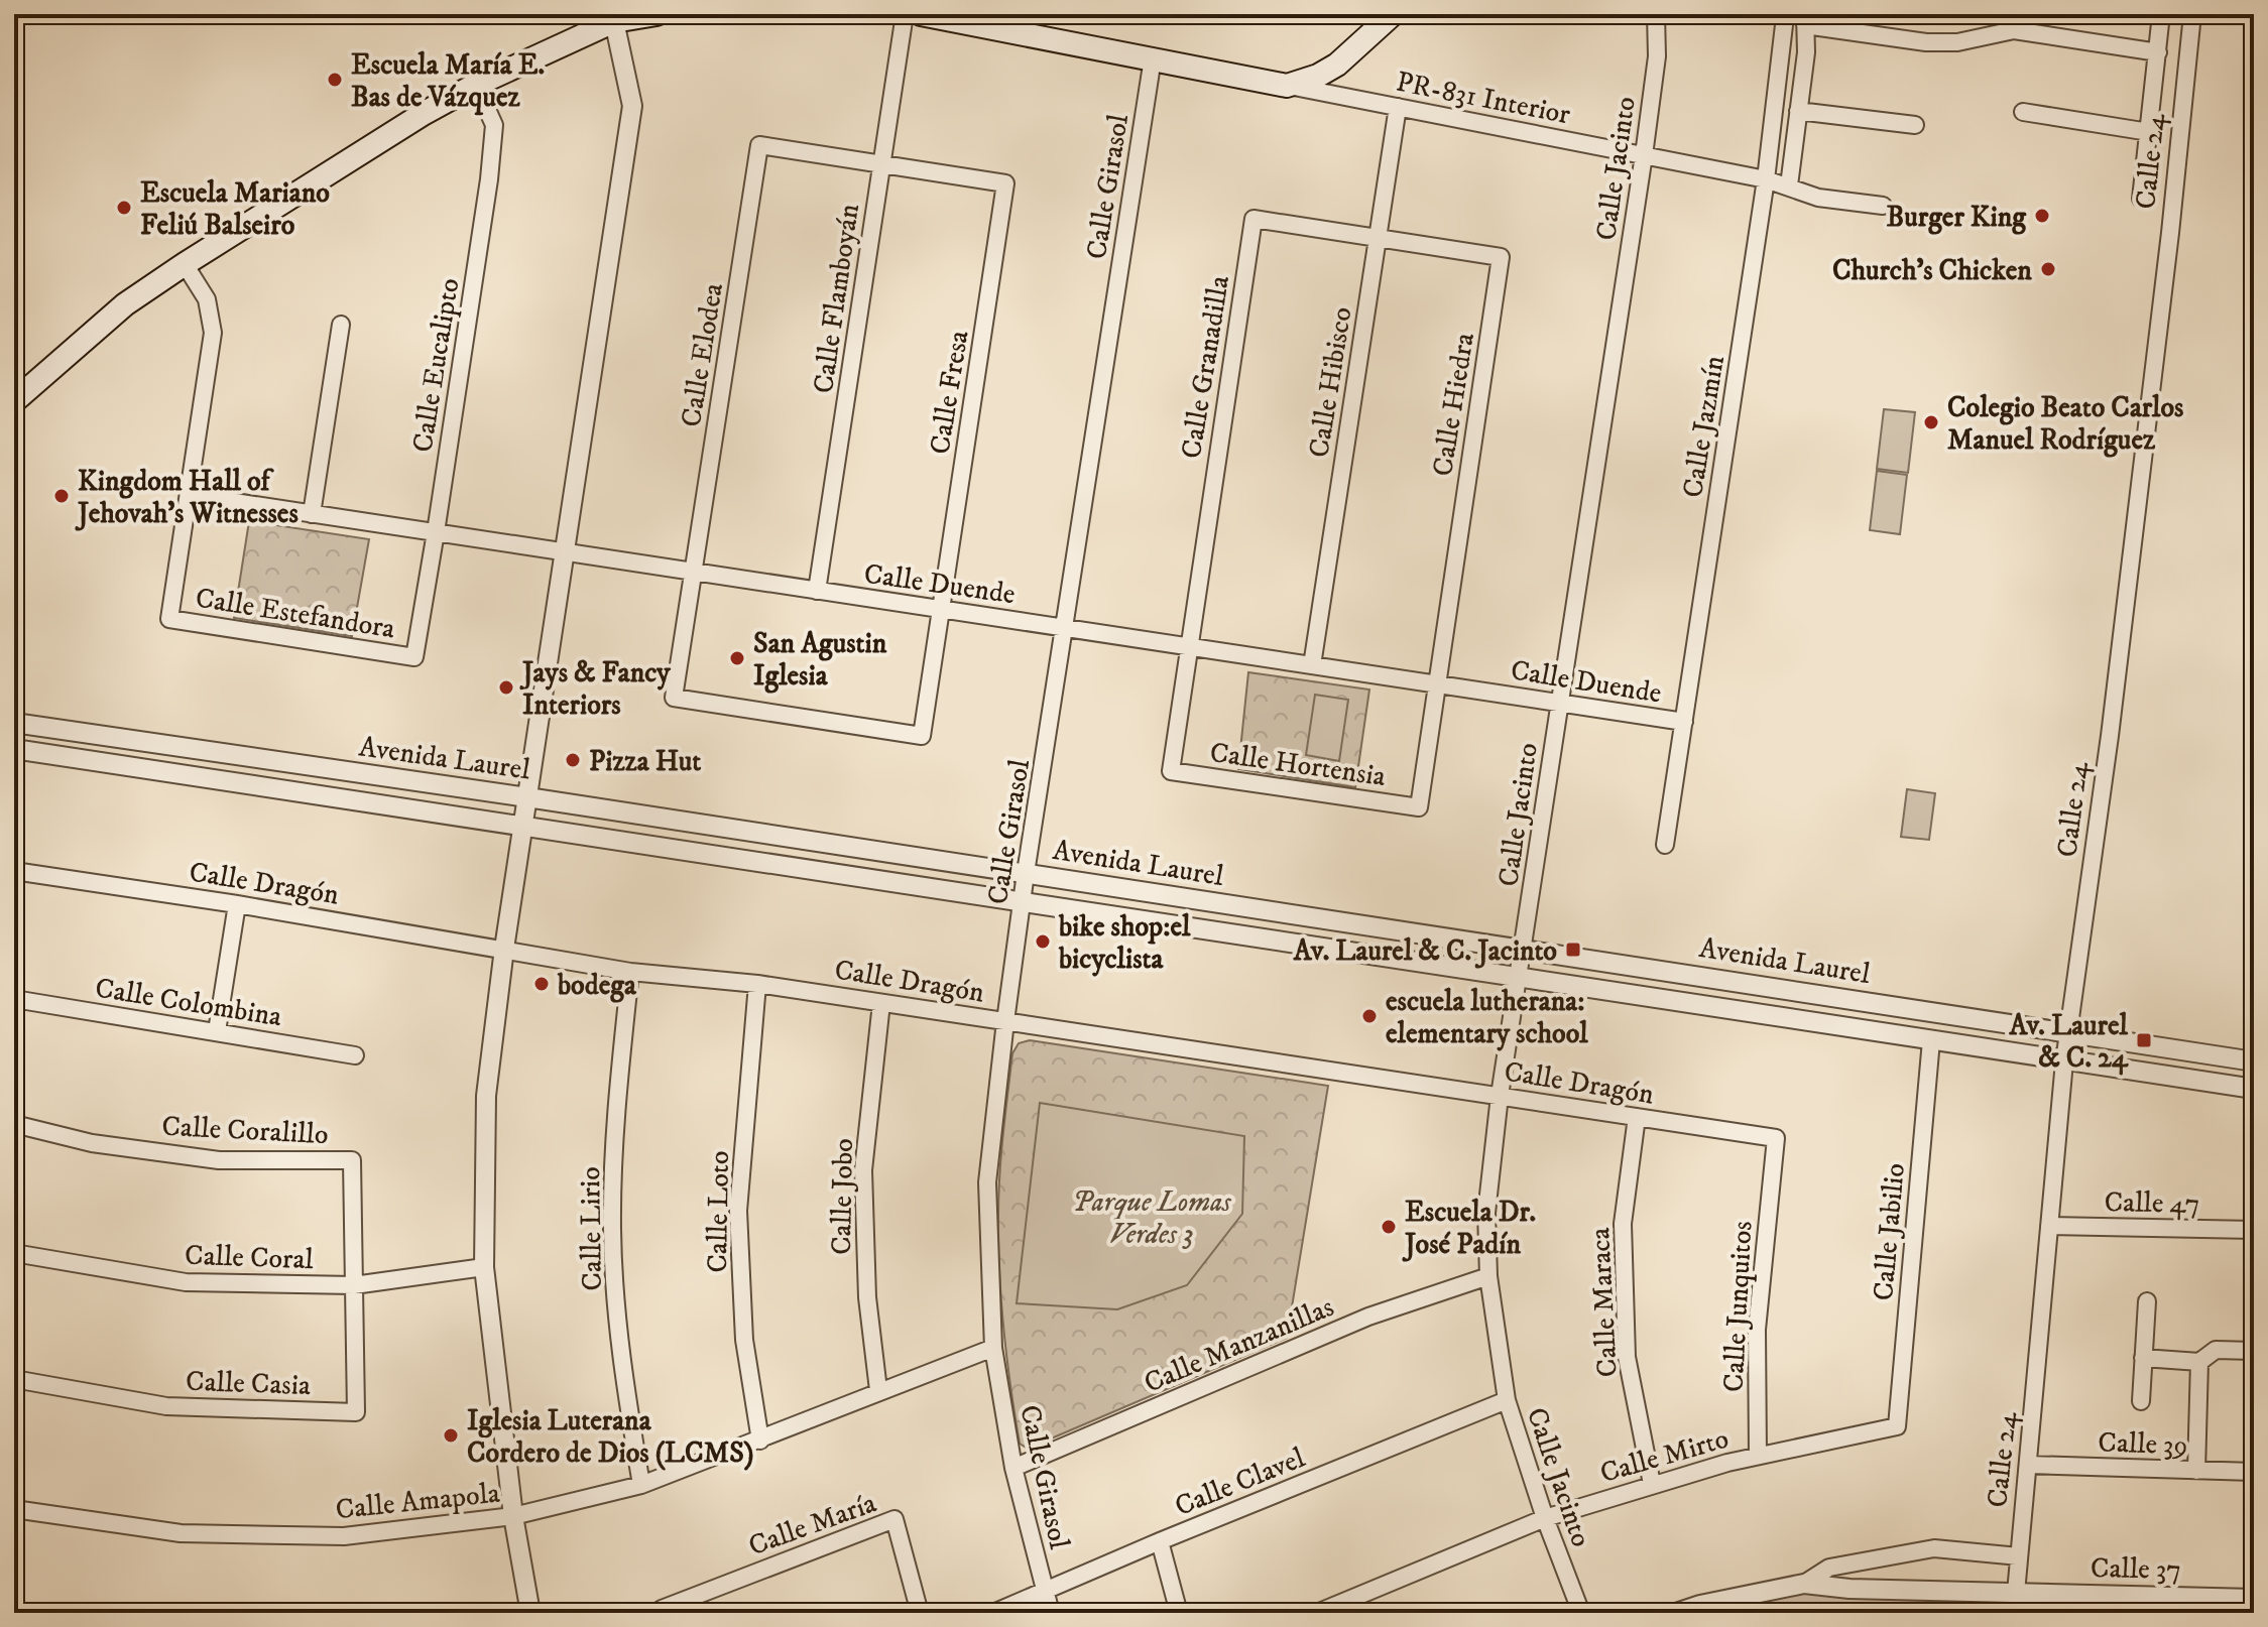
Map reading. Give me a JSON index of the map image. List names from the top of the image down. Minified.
{"streets":{"street":["PR-831 Interior","Calle 24","Calle Jacinto","Calle Girasol","Calle Flamboyán","Calle Elodea","Calle Eucalipto","Calle Granadilla","Calle Hibisco","Calle Fresa","Calle Hiedra","Calle Jazmín","Calle Duende","Calle Estefandora","Avenida Laurel","Calle Hortensia","Calle Dragón","Calle Colombina","Calle Coralillo","Calle Jobo","Calle 47","Calle Loto","Calle Lirio","Calle Jabilio","Calle Coral","Calle Maraca","Calle Junquitos","Calle Manzanillas","Calle Casia","Calle 39","Calle Mirto","Calle Clavel","Calle Amapola","Calle María","Calle 37"]},"crossings":[["PR-831 Interior","Calle Jacinto"],["PR-831 Interior","Calle Hibisco"],["PR-831 Interior","Calle Jazmín"],["Calle 24","Avenida Laurel"],["Calle 24","Calle 47"],["Calle 24","Calle 39"],["Calle 24","Calle 37"],["Calle Jacinto","Calle Duende"],["Calle Jacinto","Avenida Laurel"],["Calle Jacinto","Calle Dragón"],["Calle Jacinto","Calle Manzanillas"],["Calle Jacinto","Calle Mirto"],["Calle Jacinto","Calle Clavel"],["Calle Girasol","Calle Duende"],["Calle Girasol","Avenida Laurel"],["Calle Girasol","Calle Dragón"],["Calle Girasol","Calle Manzanillas"],["Calle Girasol","Calle Clavel"],["Calle Girasol","Calle Amapola"],["Calle Flamboyán","Calle Elodea"],["Calle Flamboyán","Calle Fresa"],["Calle Flamboyán","Calle Duende"],["Calle Elodea","Calle Fresa"],["Calle Elodea","Calle Duende"],["Calle Eucalipto","Calle Duende"],["Calle Eucalipto","Calle Estefandora"],["Calle Granadilla","Calle Hibisco"],["Calle Granadilla","Calle Hiedra"],["Calle Granadilla","Calle Duende"],["Calle Granadilla","Calle Hortensia"],["Calle Hibisco","Calle Hiedra"],["Calle Hibisco","Calle Duende"],["Calle Fresa","Calle Duende"],["Calle Hiedra","Calle Duende"],["Calle Hiedra","Calle Hortensia"],["Calle Jazmín","Calle Duende"],["Calle Duende","Calle Estefandora"],["Calle Duende","Calle Hortensia"],["Avenida Laurel","Calle Jabilio"],["Calle Dragón","Calle Jobo"],["Calle Dragón","Calle Loto"],["Calle Dragón","Calle Lirio"],["Calle Dragón","Calle Maraca"],["Calle Dragón","Calle Junquitos"],["Calle Coralillo","Calle Coral"],["Calle Coralillo","Calle Casia"],["Calle Jobo","Calle Amapola"],["Calle Loto","Calle Amapola"],["Calle Lirio","Calle Amapola"],["Calle Jabilio","Calle Mirto"],["Calle Coral","Calle Casia"],["Calle Maraca","Calle Mirto"],["Calle Junquitos","Calle Mirto"]],"parks":["Parque Lomas Verdes 3"],"places":{"other":["Escuela María E. Bas de Vázquez","Escuela Mariano Feliú Balseiro","Burger King","Church's Chicken","Colegio Beato Carlos Manuel Rodríguez","Kingdom Hall of Jehovah’s Witnesses","San Agustin Iglesia","Jays & Fancy Interiors","Pizza Hut","bike shop:el bicyclista","bodega","escuela lutherana: elementary school","Escuela Dr. José Padín","Iglesia Luterana Cordero de Dios (LCMS)"],"transit":["Av. Laurel & C. Jacinto","Av. Laurel & C. 24"]}}
